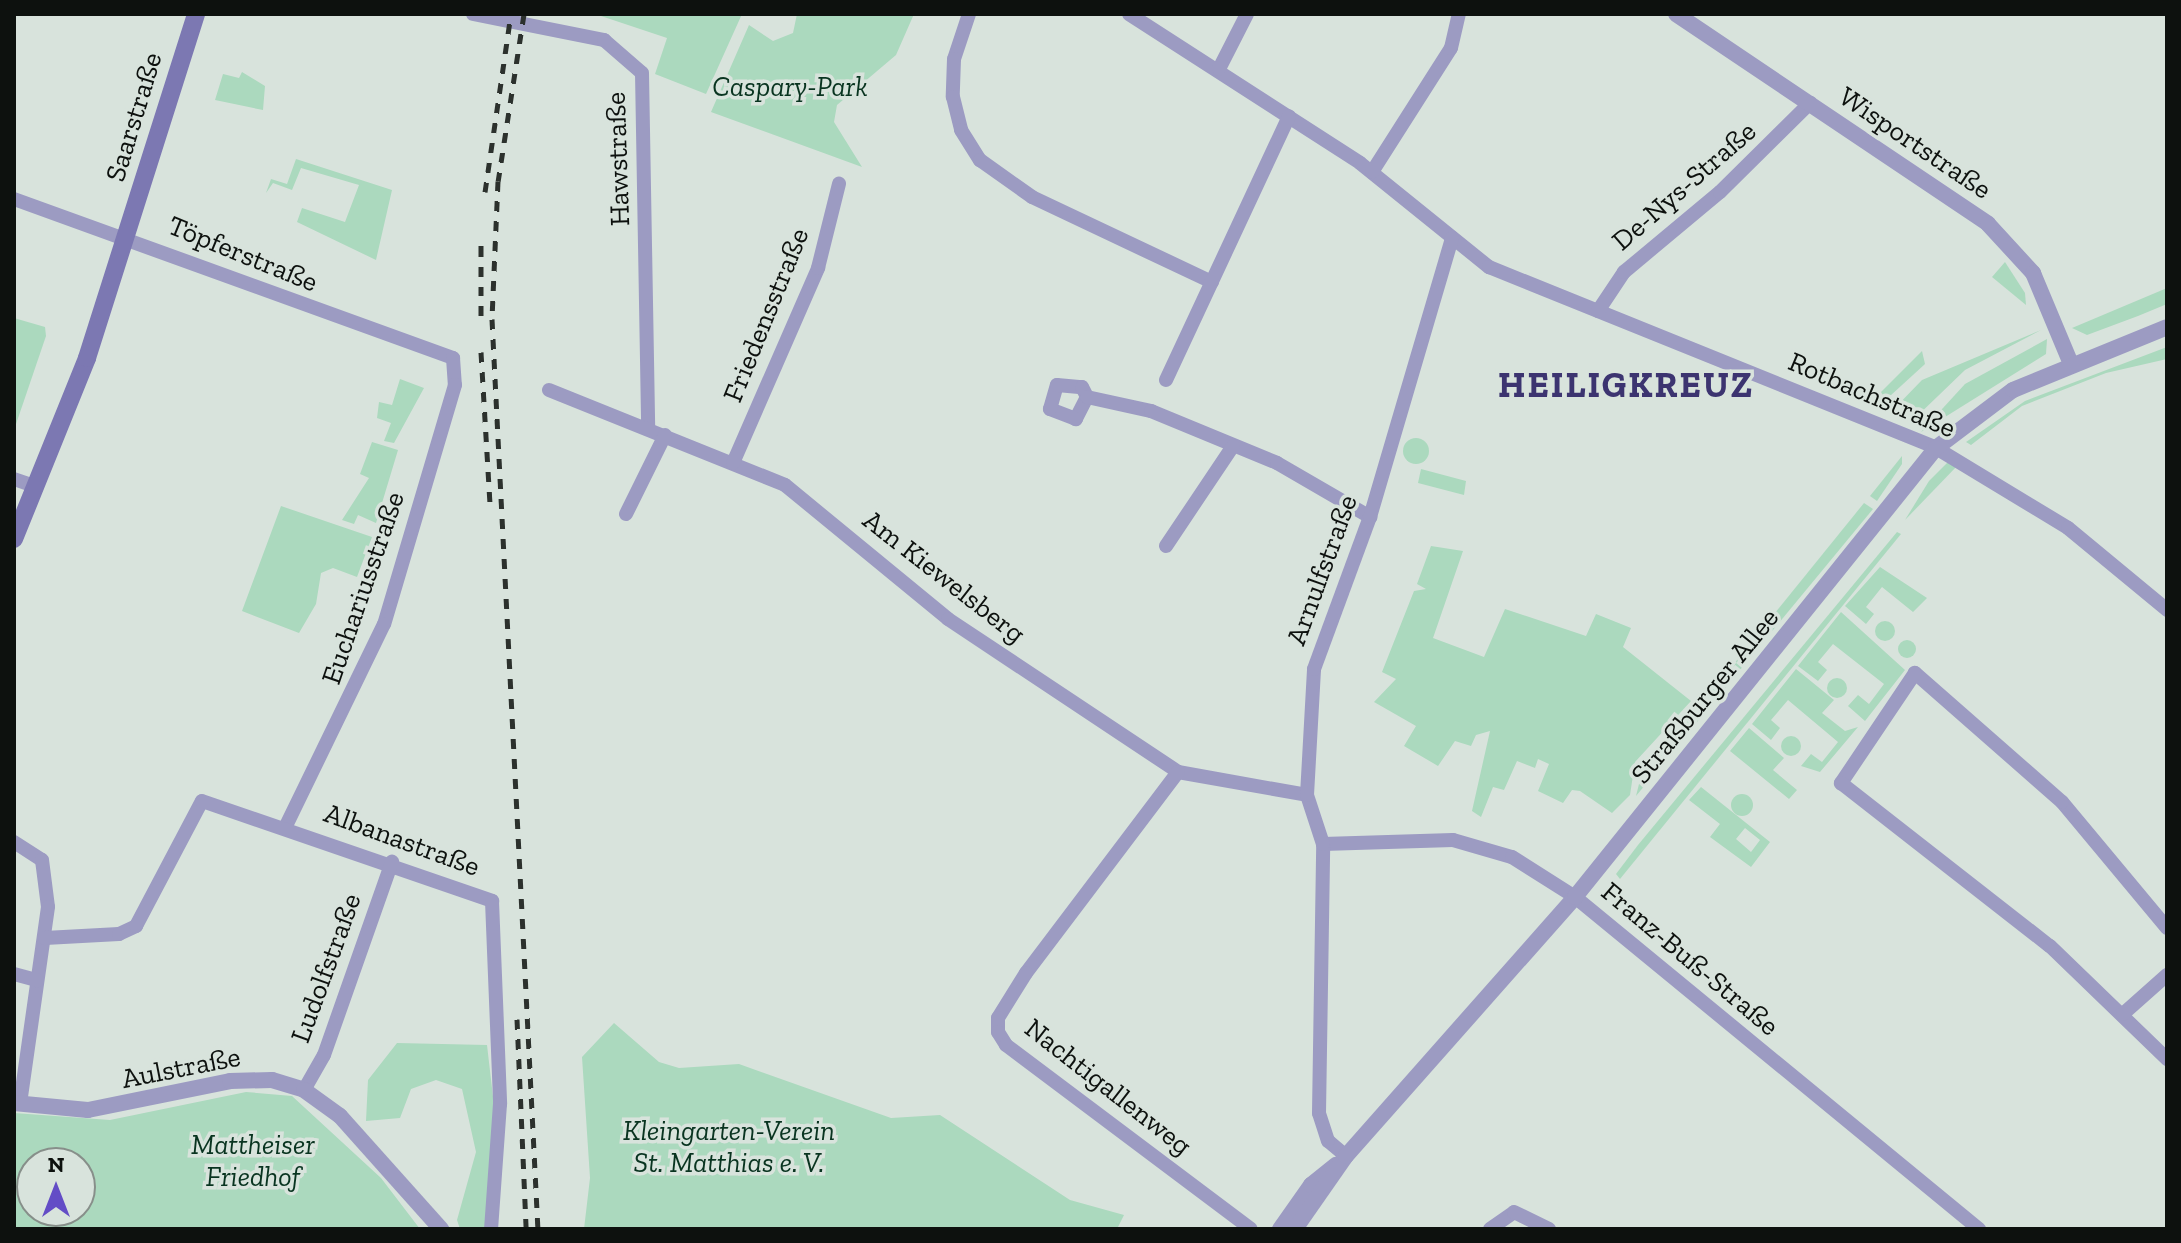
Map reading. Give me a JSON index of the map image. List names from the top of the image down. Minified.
{"streets":{"main road":["Saarstraße"],"street":["Wisportstraße","Hawstraße","De-Nys-Straße","Töpferstraße","Friedensstraße","Rotbachstraße","Arnulfstraße","Am Kiewelsberg","Euchariusstraße","Straßburger Allee","Albanastraße","Franz-Buß-Straße","Ludolfstraße","Aulstraße","Nachtigallenweg"]},"crossings":[["Saarstraße","Töpferstraße"],["Wisportstraße","De-Nys-Straße"],["Wisportstraße","Straßburger Allee"],["Hawstraße","Am Kiewelsberg"],["De-Nys-Straße","Rotbachstraße"],["Töpferstraße","Euchariusstraße"],["Friedensstraße","Am Kiewelsberg"],["Rotbachstraße","Arnulfstraße"],["Rotbachstraße","Straßburger Allee"],["Arnulfstraße","Am Kiewelsberg"],["Arnulfstraße","Straßburger Allee"],["Arnulfstraße","Franz-Buß-Straße"],["Am Kiewelsberg","Nachtigallenweg"],["Euchariusstraße","Albanastraße"],["Straßburger Allee","Franz-Buß-Straße"],["Albanastraße","Ludolfstraße"],["Ludolfstraße","Aulstraße"]],"districts":["HEILIGKREUZ"],"parks":["Caspary-Park","Kleingarten-Verein St. Matthias e. V.","Mattheiser Friedhof"],"north":"top"}
